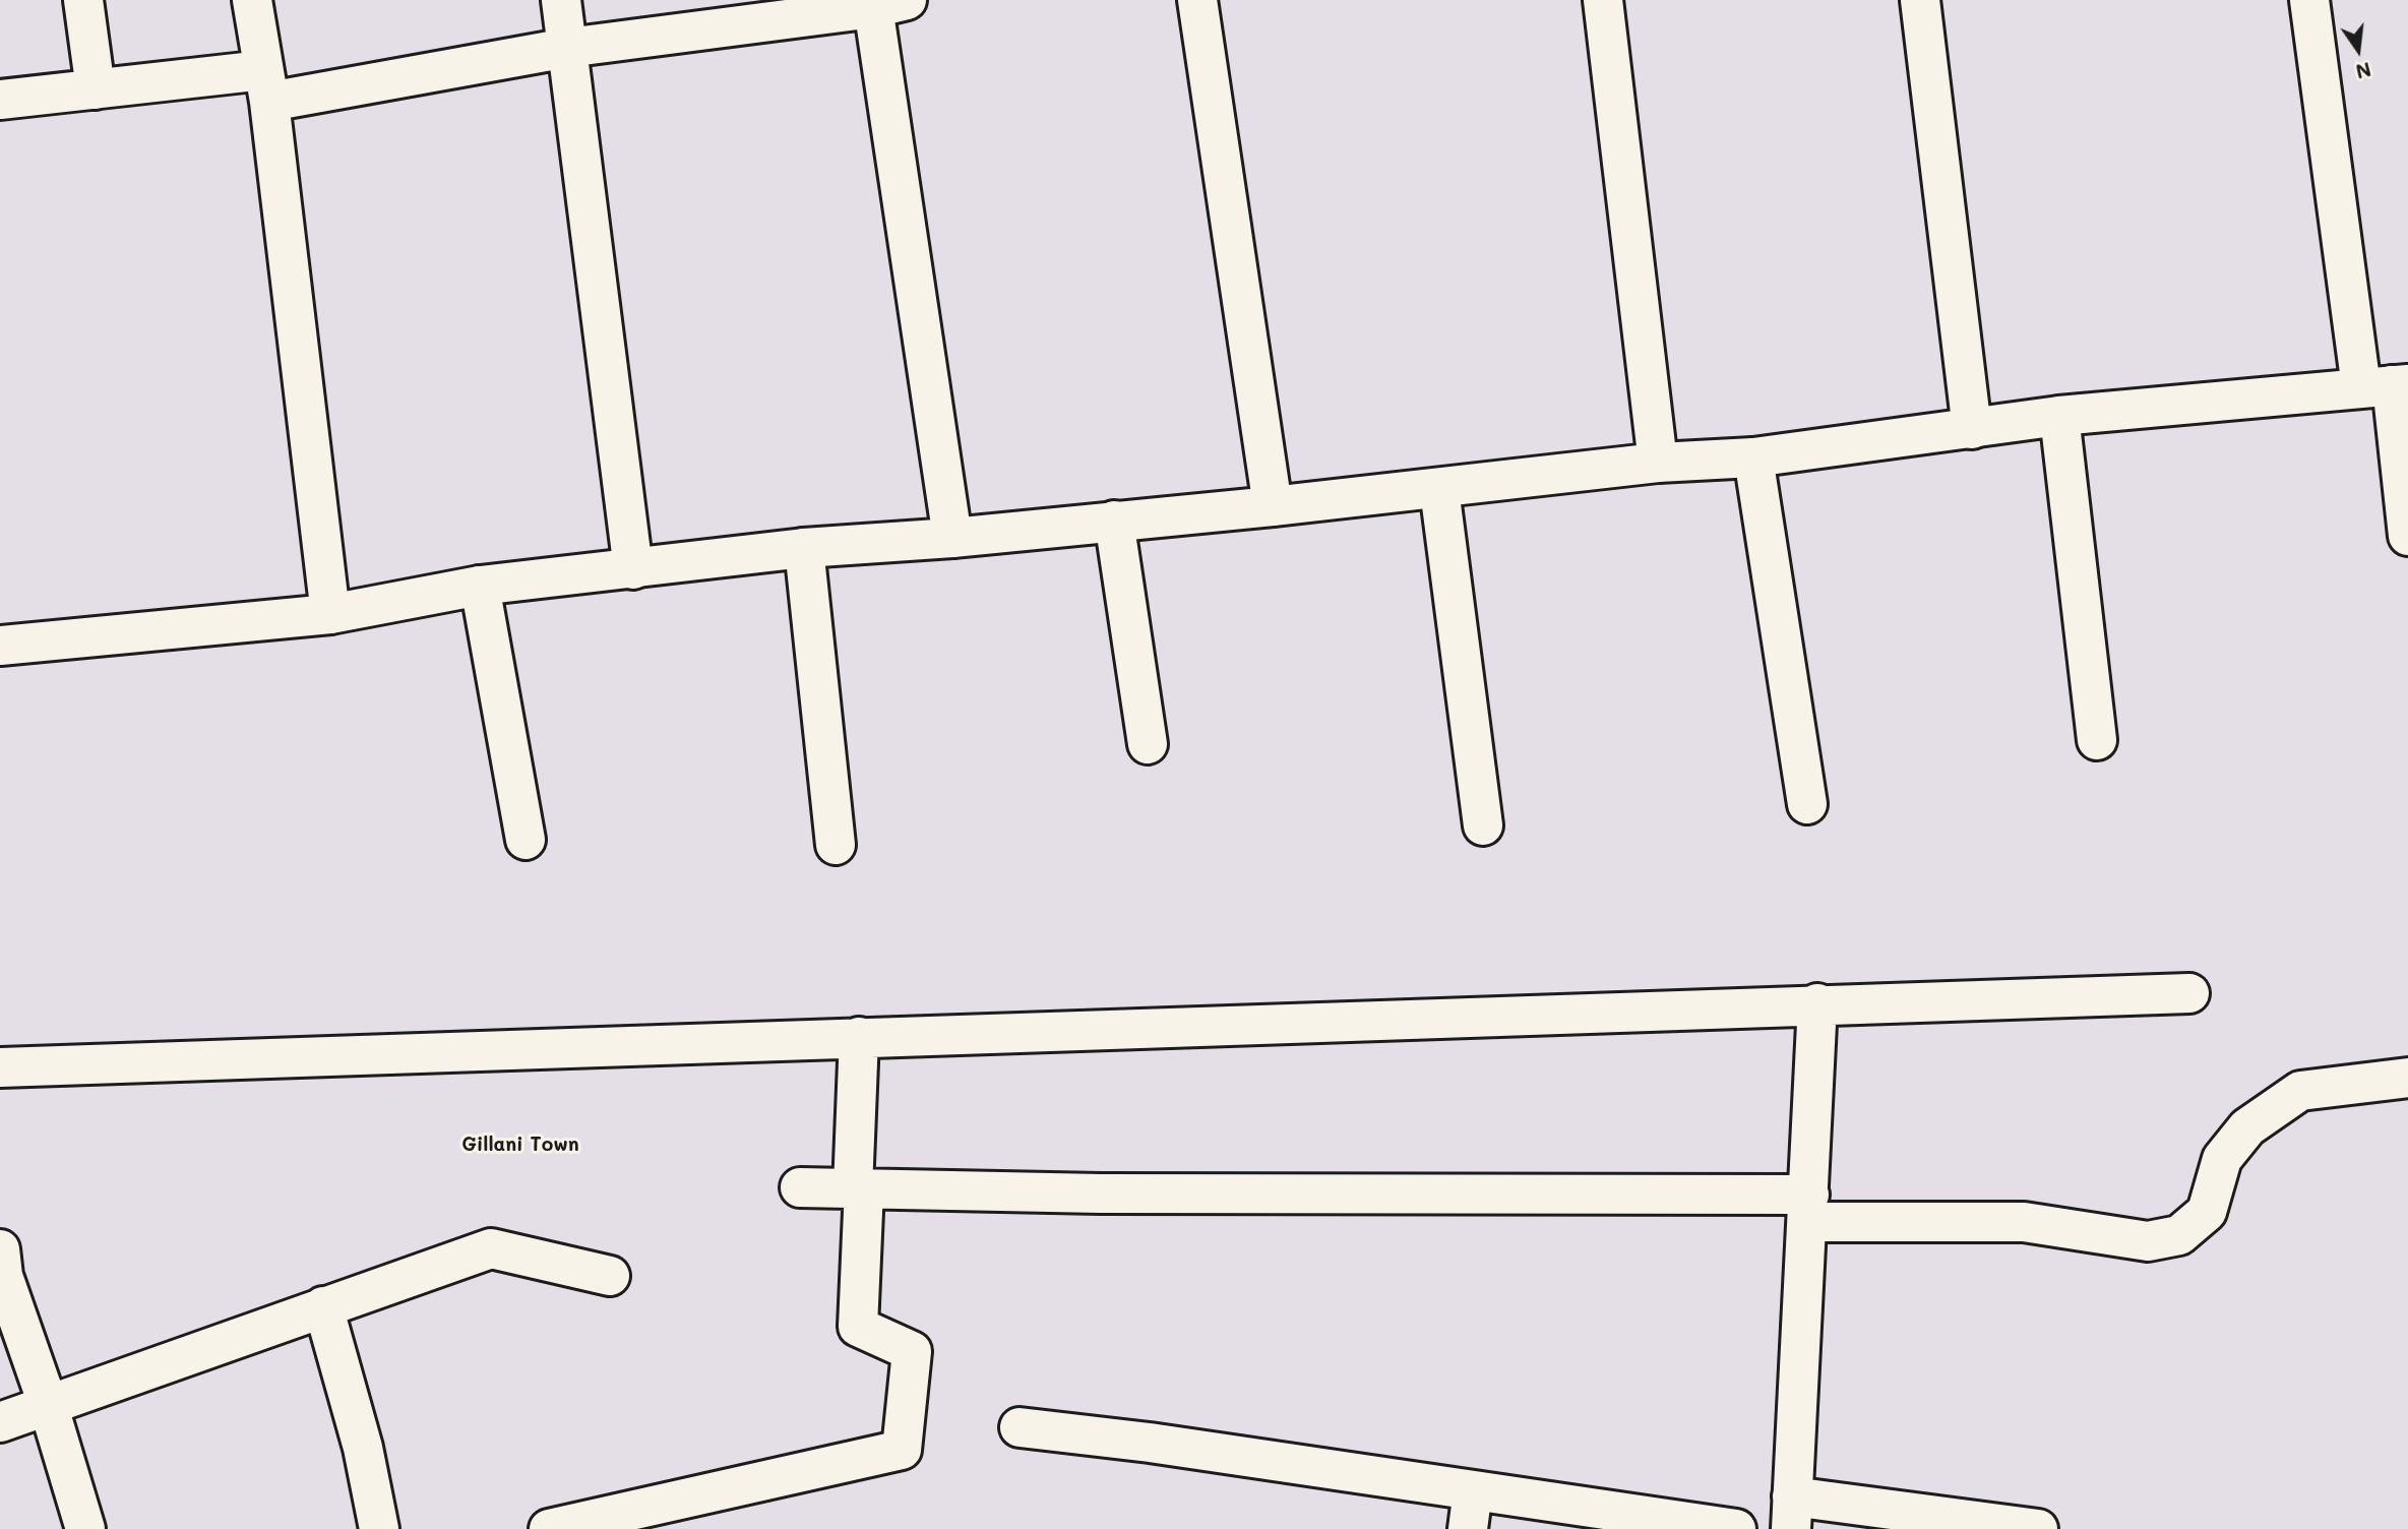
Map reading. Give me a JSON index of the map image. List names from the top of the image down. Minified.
{"districts":["Gillani Town"],"north":"bottom"}
